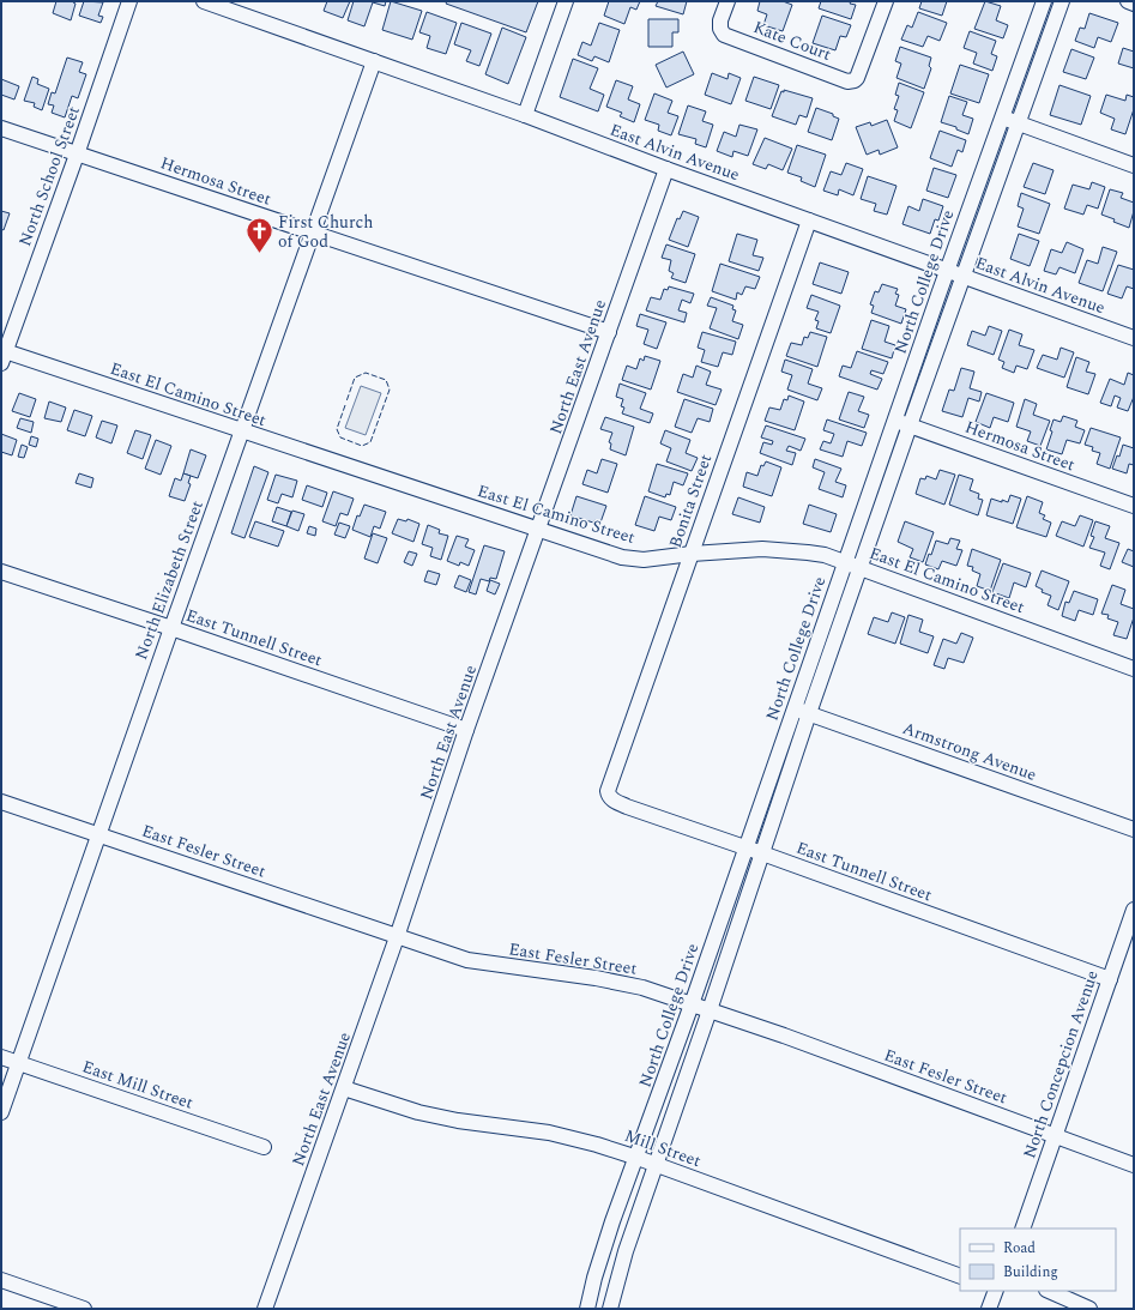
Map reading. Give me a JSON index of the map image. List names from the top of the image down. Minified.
{"streets":{"street":["Kate Court","East Alvin Avenue","North School Street","Hermosa Street","North College Drive","North East Avenue","East El Camino Street","Bonita Street","North Elizabeth Street","East Tunnell Street","Armstrong Avenue","East Fesler Street","North Concepcion Avenue","East Mill Street","Mill Street"]},"crossings":[["East Alvin Avenue","North College Drive"],["East Alvin Avenue","North East Avenue"],["East Alvin Avenue","Bonita Street"],["East Alvin Avenue","North Elizabeth Street"],["North School Street","Hermosa Street"],["North School Street","East El Camino Street"],["Hermosa Street","North College Drive"],["Hermosa Street","North East Avenue"],["Hermosa Street","North Elizabeth Street"],["North College Drive","East El Camino Street"],["North College Drive","East Tunnell Street"],["North College Drive","Armstrong Avenue"],["North College Drive","East Fesler Street"],["North College Drive","Mill Street"],["North East Avenue","East El Camino Street"],["North East Avenue","East Tunnell Street"],["North East Avenue","East Fesler Street"],["North East Avenue","Mill Street"],["East El Camino Street","Bonita Street"],["East El Camino Street","North Elizabeth Street"],["Bonita Street","East Tunnell Street"],["North Elizabeth Street","East Tunnell Street"],["North Elizabeth Street","East Fesler Street"],["North Elizabeth Street","East Mill Street"],["East Tunnell Street","North Concepcion Avenue"],["East Fesler Street","North Concepcion Avenue"]],"places":{"church":["First Church of God"]},"legend":["Road","Building"]}
